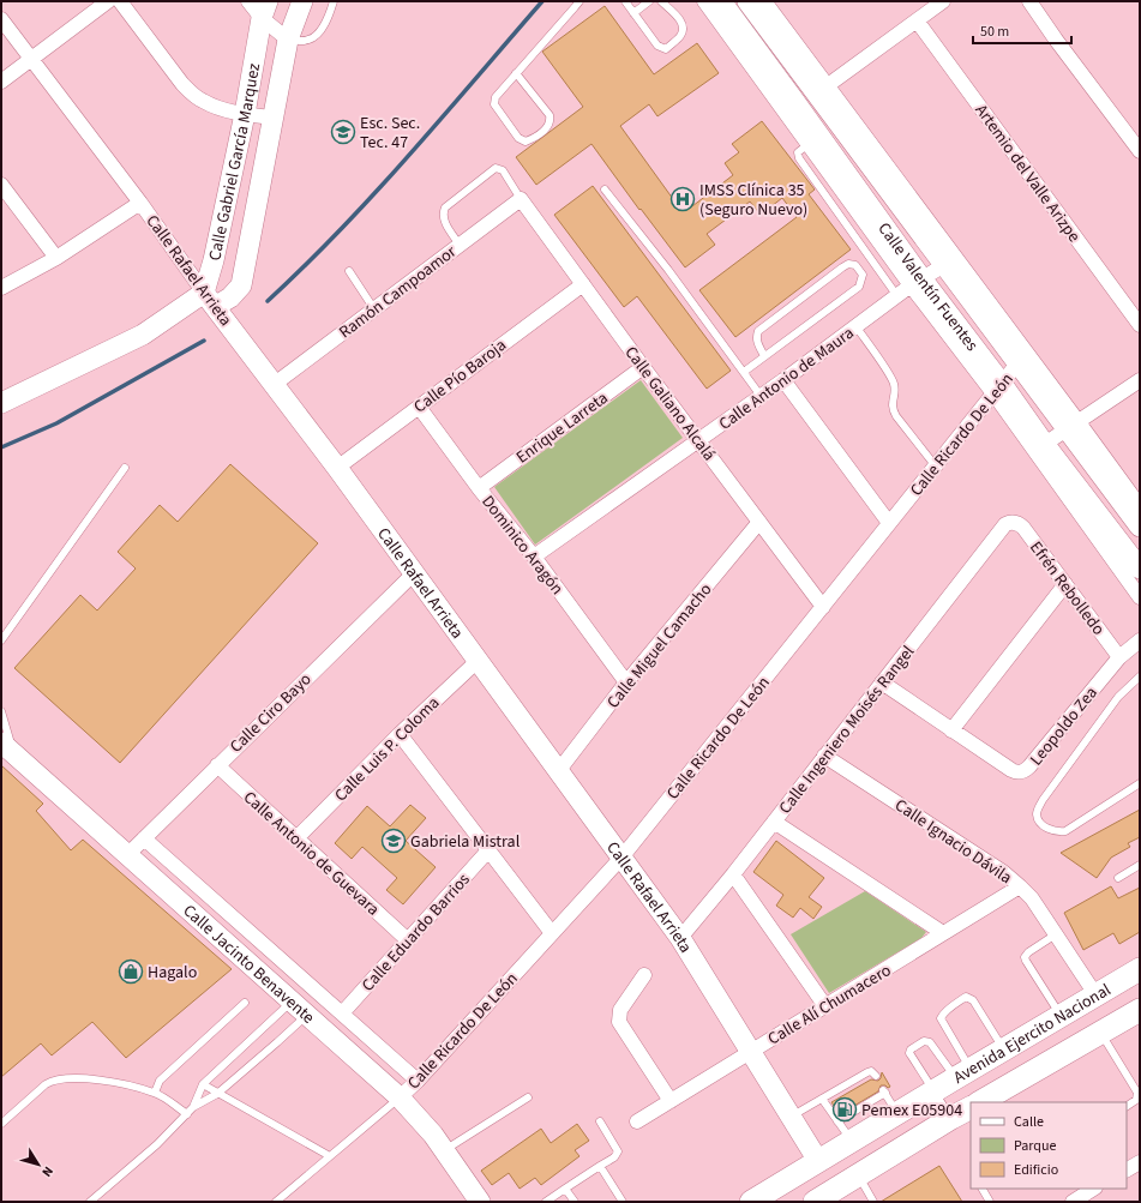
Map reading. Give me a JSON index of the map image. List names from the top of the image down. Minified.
{"streets":{"main road":["Avenida Ejercito Nacional"],"street":["Calle Gabriel García Marquez","Artemio del Valle Arizpe","Calle Rafael Arrieta","Calle Valentín Fuentes","Ramón Campoamor","Calle Pío Baroja","Calle Antonio de Maura","Calle Galiano Alcalá","Enrique Larreta","Calle Ricardo De León","Dominico Aragón","Efrén Rebolledo","Calle Miguel Camacho","Calle Ciro Bayo","Leopoldo Zea","Calle Ingeniero Moisés Rangel","Calle Luis P. Coloma","Calle Ignacio Dávila","Calle Antonio de Guevara","Calle Eduardo Barrios","Calle Jacinto Benavente","Calle Alí Chumacero"]},"crossings":[["Calle Gabriel García Marquez","Calle Rafael Arrieta"],["Calle Rafael Arrieta","Ramón Campoamor"],["Calle Rafael Arrieta","Calle Pío Baroja"],["Calle Rafael Arrieta","Calle Ricardo De León"],["Calle Rafael Arrieta","Calle Miguel Camacho"],["Calle Rafael Arrieta","Calle Ciro Bayo"],["Calle Rafael Arrieta","Calle Ingeniero Moisés Rangel"],["Calle Rafael Arrieta","Calle Luis P. Coloma"],["Calle Rafael Arrieta","Calle Alí Chumacero"],["Calle Rafael Arrieta","Avenida Ejercito Nacional"],["Calle Valentín Fuentes","Calle Antonio de Maura"],["Calle Valentín Fuentes","Calle Ricardo De León"],["Ramón Campoamor","Calle Galiano Alcalá"],["Calle Pío Baroja","Calle Galiano Alcalá"],["Calle Pío Baroja","Dominico Aragón"],["Calle Antonio de Maura","Calle Galiano Alcalá"],["Calle Antonio de Maura","Dominico Aragón"],["Calle Galiano Alcalá","Enrique Larreta"],["Calle Galiano Alcalá","Calle Ricardo De León"],["Calle Galiano Alcalá","Calle Miguel Camacho"],["Enrique Larreta","Dominico Aragón"],["Calle Ricardo De León","Calle Jacinto Benavente"],["Dominico Aragón","Calle Miguel Camacho"],["Efrén Rebolledo","Leopoldo Zea"],["Efrén Rebolledo","Calle Ingeniero Moisés Rangel"],["Calle Ciro Bayo","Calle Antonio de Guevara"],["Calle Ciro Bayo","Calle Jacinto Benavente"],["Leopoldo Zea","Calle Ingeniero Moisés Rangel"],["Calle Ingeniero Moisés Rangel","Calle Ignacio Dávila"],["Calle Luis P. Coloma","Calle Antonio de Guevara"],["Calle Ignacio Dávila","Calle Alí Chumacero"],["Calle Ignacio Dávila","Avenida Ejercito Nacional"],["Calle Antonio de Guevara","Calle Eduardo Barrios"]],"places":{"school or university":["Esc. Sec. Tec. 47","Gabriela Mistral"],"hospital":["IMSS Clínica 35 (Seguro Nuevo)"],"shop":["Hagalo"],"fuel station":["Pemex E05904"]},"legend":["Calle","Parque","Edificio"],"scale_bar":"50 m","north":"bottom right"}
